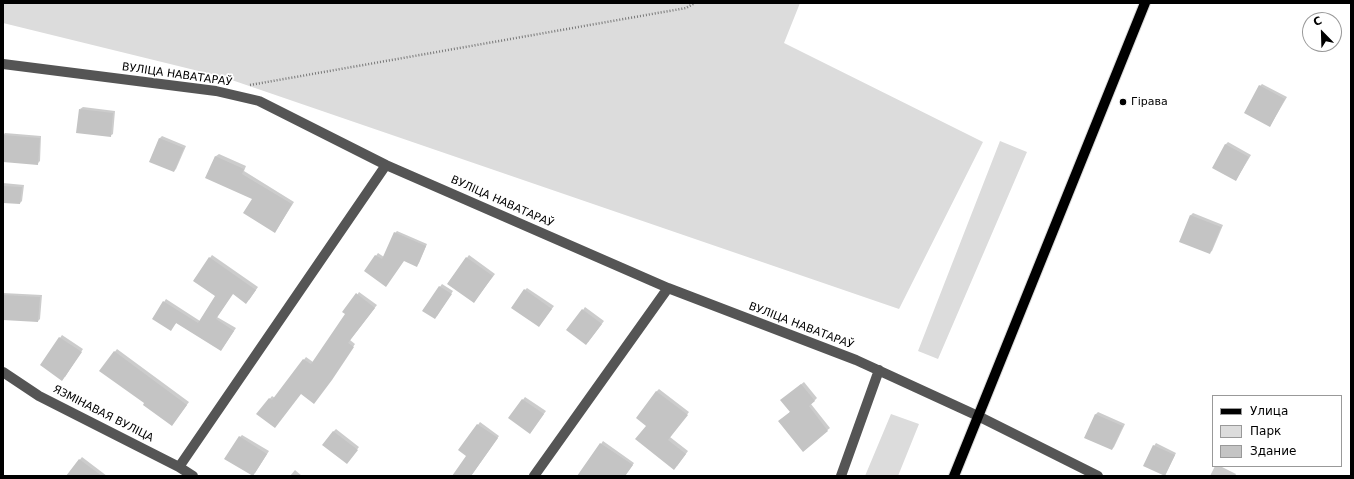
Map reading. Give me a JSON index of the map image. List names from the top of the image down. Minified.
{"streets":{"street":["ВУЛІЦА НАВАТАРАЎ","ЯЗМІНАВАЯ ВУЛІЦА"]},"places":["Гірава"],"legend":["Улица","Парк","Здание"],"north":"top left"}
